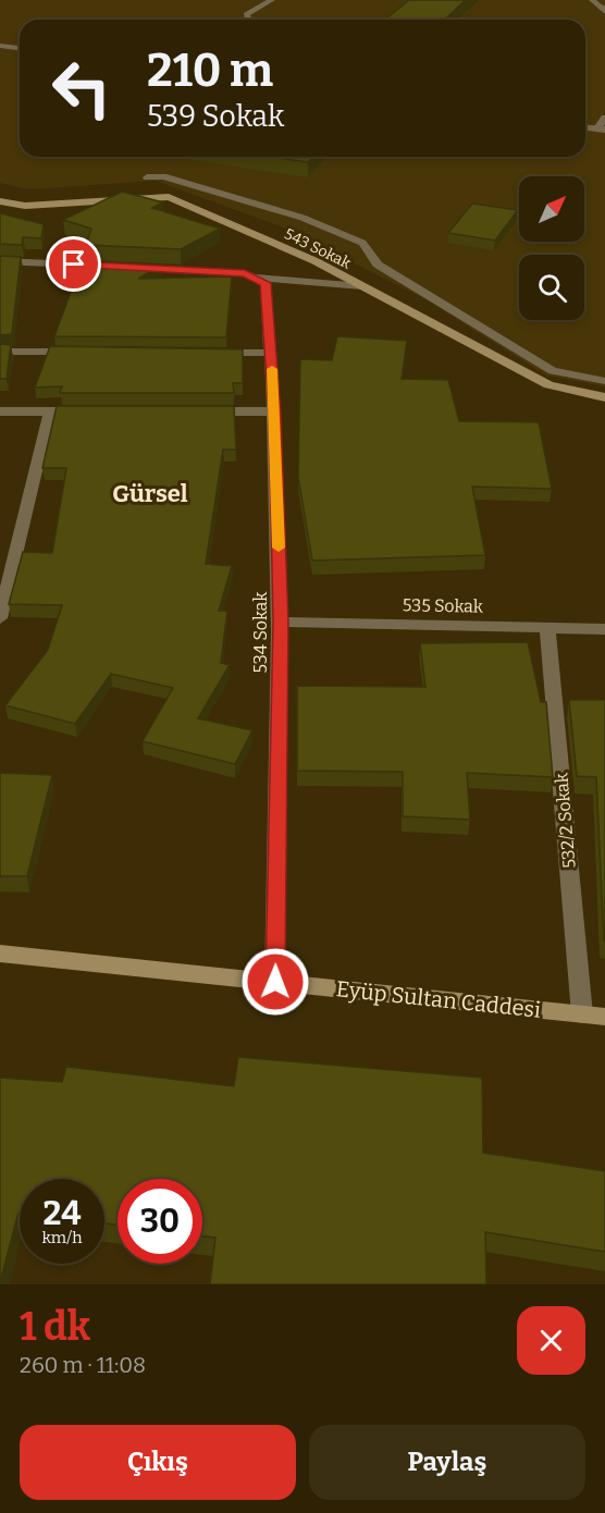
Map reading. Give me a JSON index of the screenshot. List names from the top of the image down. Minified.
{"streets":{"street":["543 Sokak","535 Sokak","534 Sokak","532/2 Sokak","Eyüp Sultan Caddesi"]},"crossings":[["535 Sokak","534 Sokak"],["535 Sokak","532/2 Sokak"],["534 Sokak","Eyüp Sultan Caddesi"],["532/2 Sokak","Eyüp Sultan Caddesi"]],"districts":["Gürsel"],"north":"top right","page":{"turn":["210 m","539 Sokak"],"speed":"24 km/h","limit":"30","heading":["1 dk","260 m · 11:08"],"buttons":["Çıkış","Paylaş"]}}
